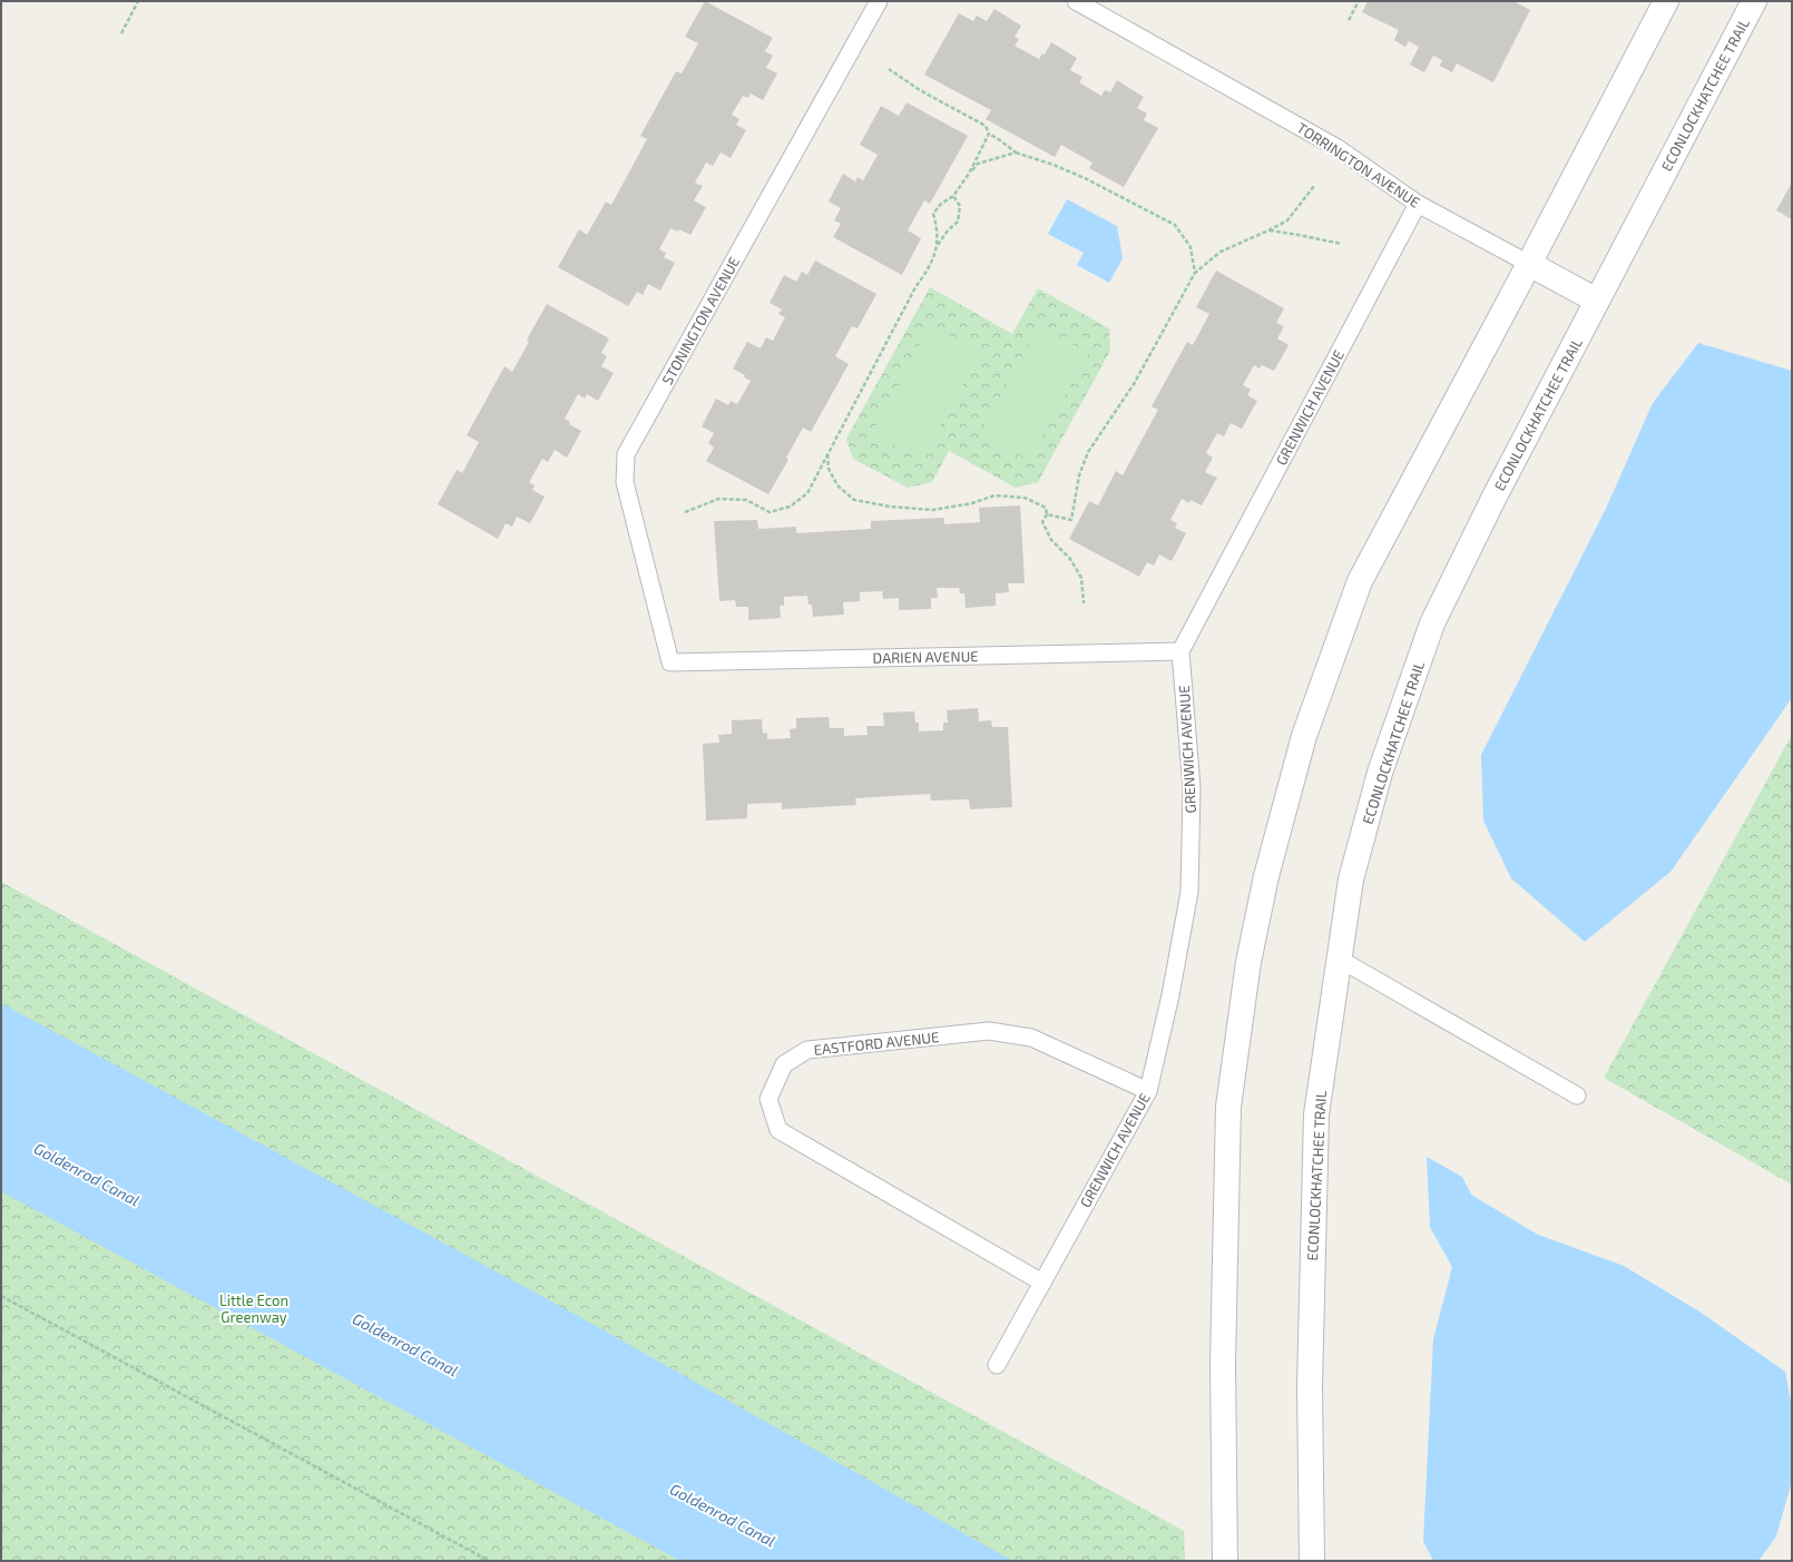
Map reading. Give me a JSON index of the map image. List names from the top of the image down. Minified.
{"streets":{"street":["ECONLOCKHATCHEE TRAIL","TORRINGTON AVENUE"],"lane":["STONINGTON AVENUE","GRENWICH AVENUE","DARIEN AVENUE","EASTFORD AVENUE"]},"crossings":[["ECONLOCKHATCHEE TRAIL","TORRINGTON AVENUE"],["TORRINGTON AVENUE","GRENWICH AVENUE"],["STONINGTON AVENUE","DARIEN AVENUE"],["GRENWICH AVENUE","DARIEN AVENUE"],["GRENWICH AVENUE","EASTFORD AVENUE"]],"water":["Goldenrod Canal"],"parks":["Little Econ Greenway"]}
